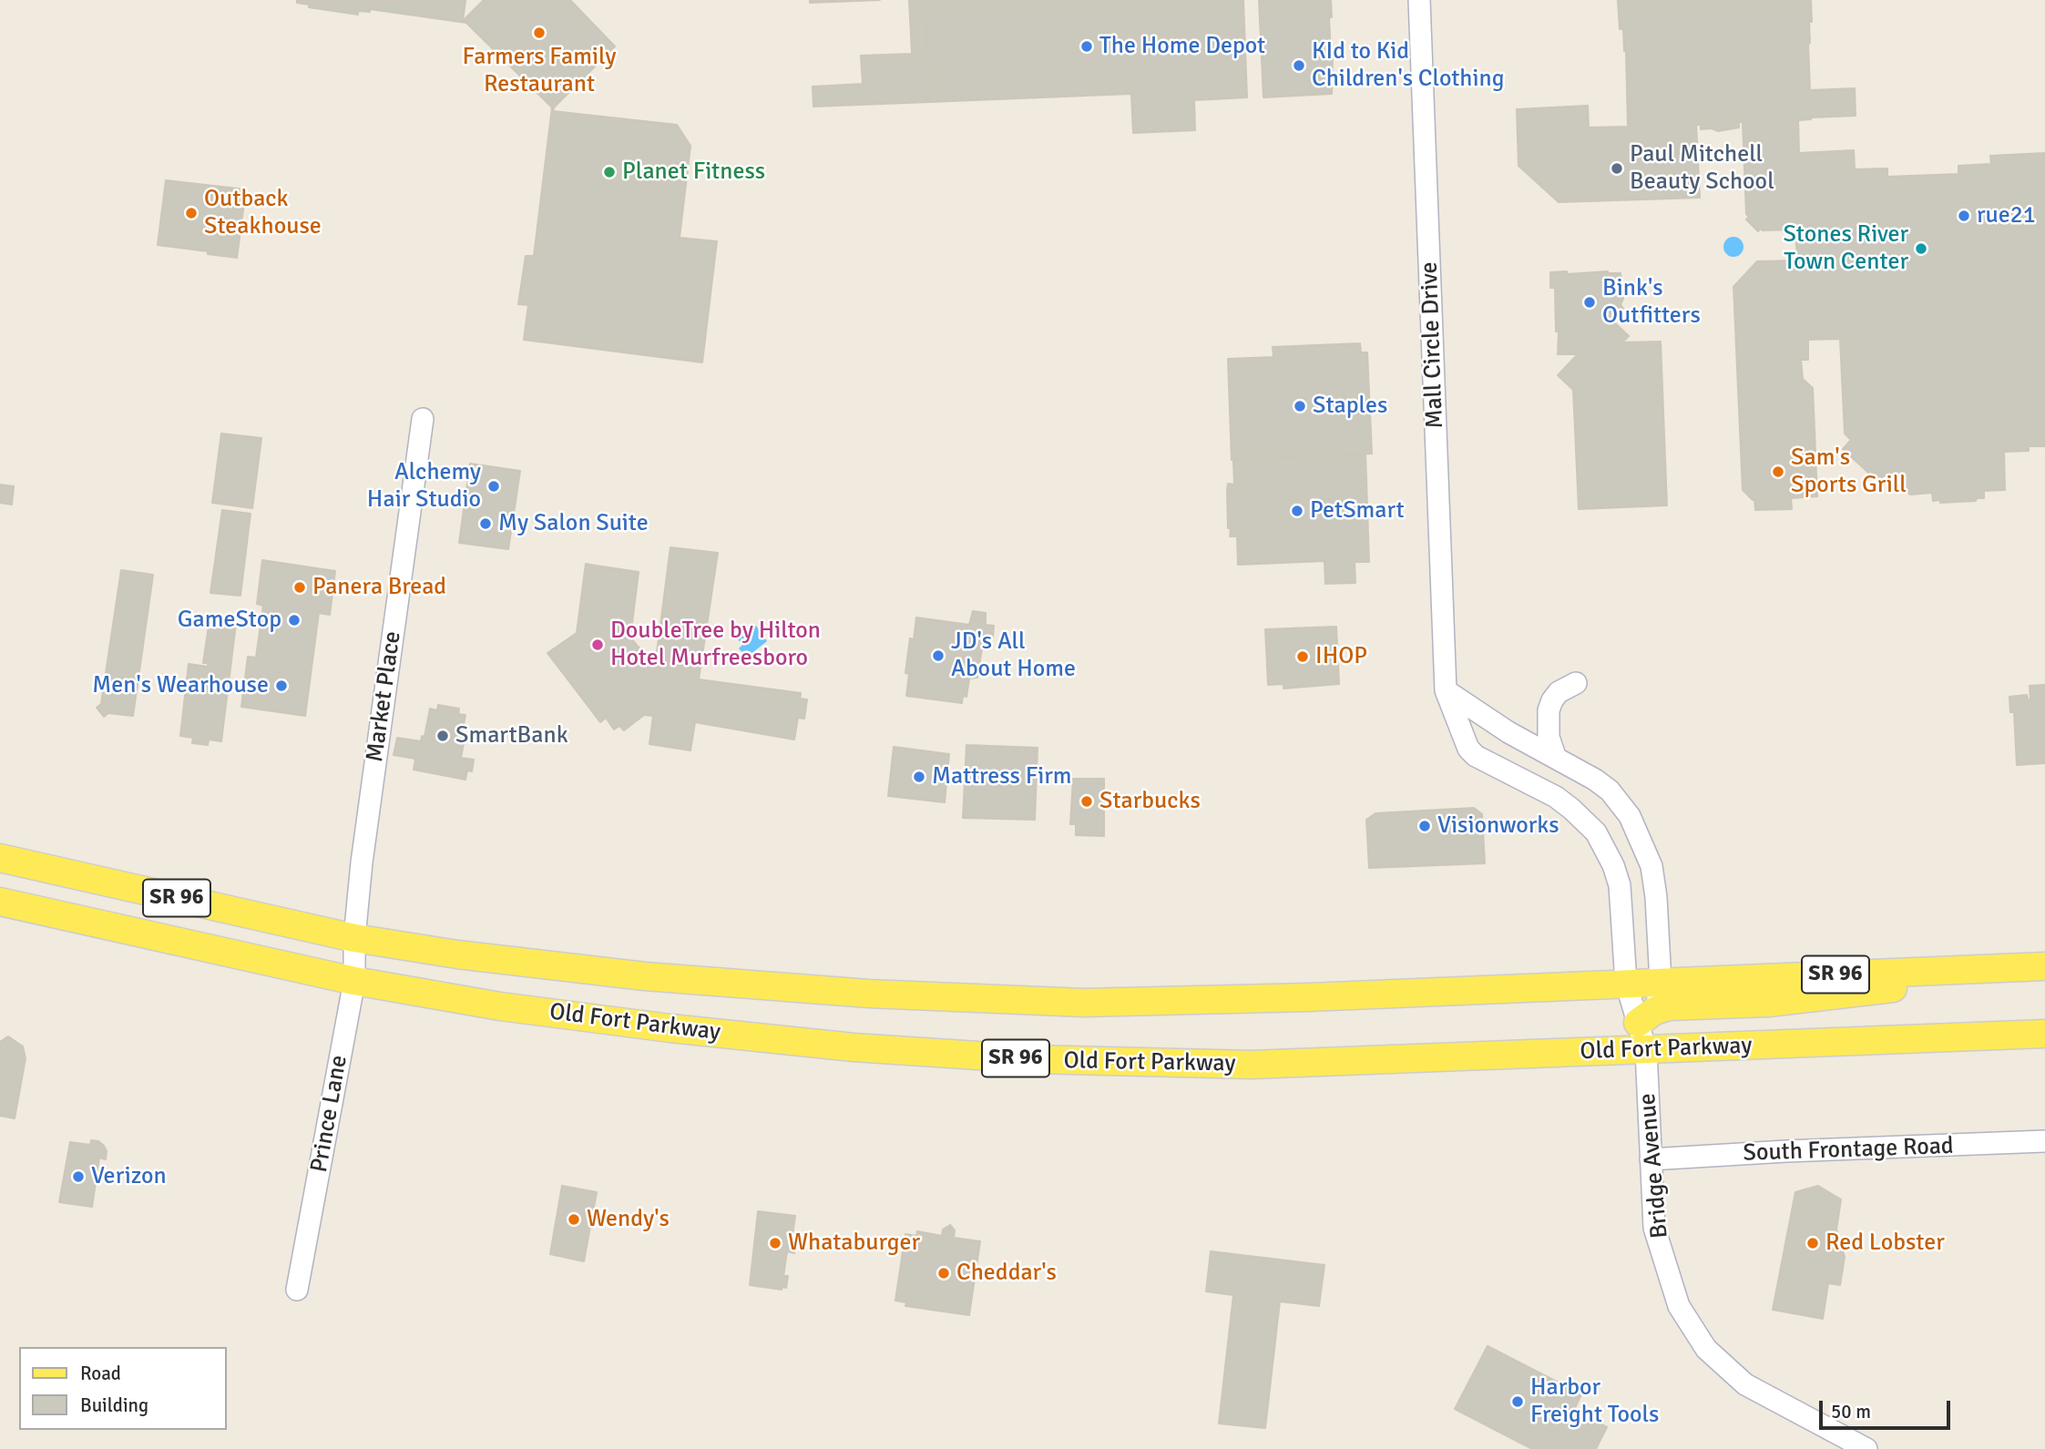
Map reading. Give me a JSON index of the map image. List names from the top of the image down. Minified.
{"streets":{"main road":["SR 96","Old Fort Parkway"],"street":["Mall Circle Drive","Market Place","Prince Lane","South Frontage Road","Bridge Avenue"]},"crossings":[["Mall Circle Drive","Old Fort Parkway"],["Mall Circle Drive","Bridge Avenue"],["Market Place","Old Fort Parkway"],["Market Place","Prince Lane"],["Old Fort Parkway","Prince Lane"],["Old Fort Parkway","Bridge Avenue"],["South Frontage Road","Bridge Avenue"]],"places":["Farmers Family Restaurant","The Home Depot","KId to Kid Children's Clothing","Paul Mitchell Beauty School","Planet Fitness","Outback Steakhouse","rue21","Stones River Town Center","Bink's Outfitters","Staples","Sam's Sports Grill","Alchemy Hair Studio","PetSmart","My Salon Suite","Panera Bread","GameStop","DoubleTree by Hilton Hotel Murfreesboro","JD's All About Home","IHOP","Men's Wearhouse","SmartBank","Mattress Firm","Starbucks","Visionworks","Verizon","Wendy's","Whataburger","Red Lobster","Cheddar's","Harbor Freight Tools"],"legend":["Road","Building"],"scale_bar":"50 m"}
